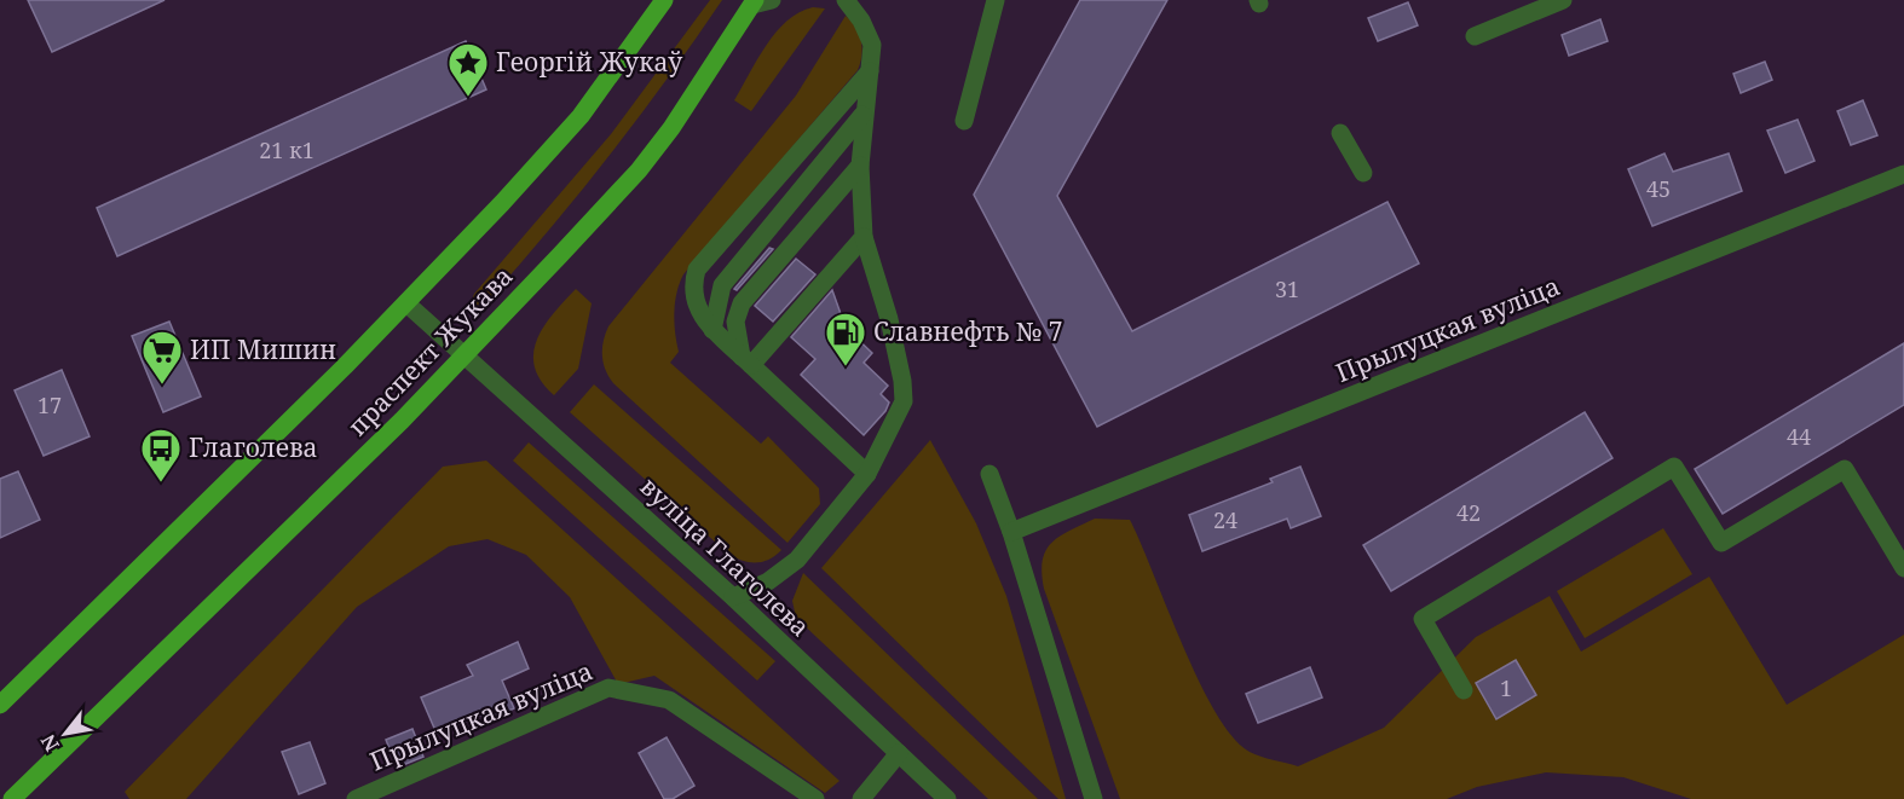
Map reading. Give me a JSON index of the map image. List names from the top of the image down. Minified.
{"streets":{"main road":["праспект Жукава"],"street":["Прылуцкая вуліца","вуліца Глаголева"]},"crossings":[["праспект Жукава","вуліца Глаголева"]],"places":{"place":["Георгій Жукаў"],"fuel station":["Славнефть № 7"],"supermarket":["ИП Мишин"],"bus stop":["Глаголева"]},"house_numbers":["21 к1","45","31","17","44","42","24","1"],"north":"bottom left"}
